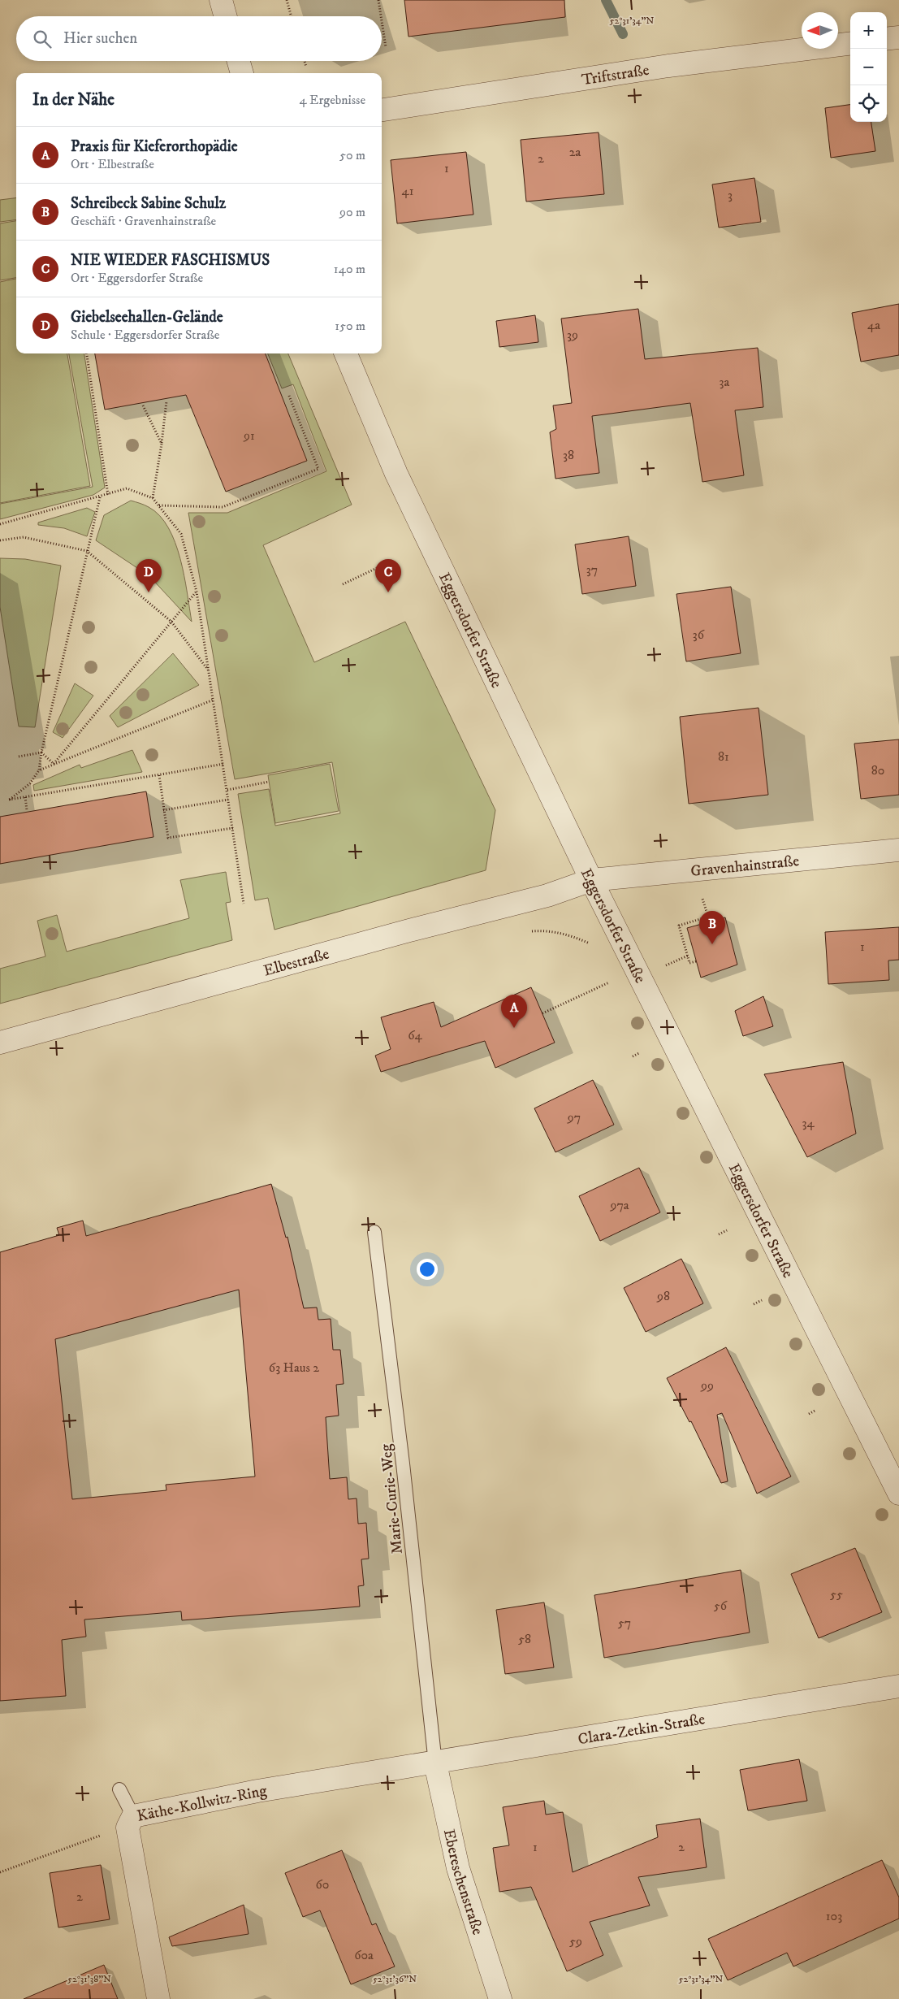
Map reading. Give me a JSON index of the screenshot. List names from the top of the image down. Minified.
{"streets":{"street":["Triftstraße","Eggersdorfer Straße","Gravenhainstraße","Elbestraße","Clara-Zetkin-Straße","Käthe-Kollwitz-Ring","Ebereschenstraße"],"lane":["Marie-Curie-Weg"]},"crossings":[["Eggersdorfer Straße","Gravenhainstraße"],["Eggersdorfer Straße","Elbestraße"],["Gravenhainstraße","Elbestraße"],["Marie-Curie-Weg","Clara-Zetkin-Straße"],["Marie-Curie-Weg","Ebereschenstraße"],["Clara-Zetkin-Straße","Käthe-Kollwitz-Ring"],["Clara-Zetkin-Straße","Ebereschenstraße"]],"house_numbers":["2a","2","1","41","3","4a","39","3a","91","38","37","36","81","80","1","64","97","34","97a","98","63 Haus 2","99","55","56","57","58","1","2","60","2","103","59","60a"],"north":"left","page":{"map_buttons":["+","−"],"search":"Hier suchen","heading":["In der Nähe","4 Ergebnisse"],"list":[{"mark":"A","name":"Praxis für Kieferorthopädie","note":"Ort · Elbestraße","value":"50 m"},{"mark":"B","name":"Schreibeck Sabine Schulz","note":"Geschäft · Gravenhainstraße","value":"90 m"},{"mark":"C","name":"NIE WIEDER FASCHISMUS","note":"Ort · Eggersdorfer Straße","value":"140 m"},{"mark":"D","name":"Giebelseehallen-Gelände","note":"Schule · Eggersdorfer Straße","value":"150 m"}],"pins":["C","D","B","A"]},"coordinates":["52°31'34\"N","52°31'38\"N","52°31'36\"N"]}
